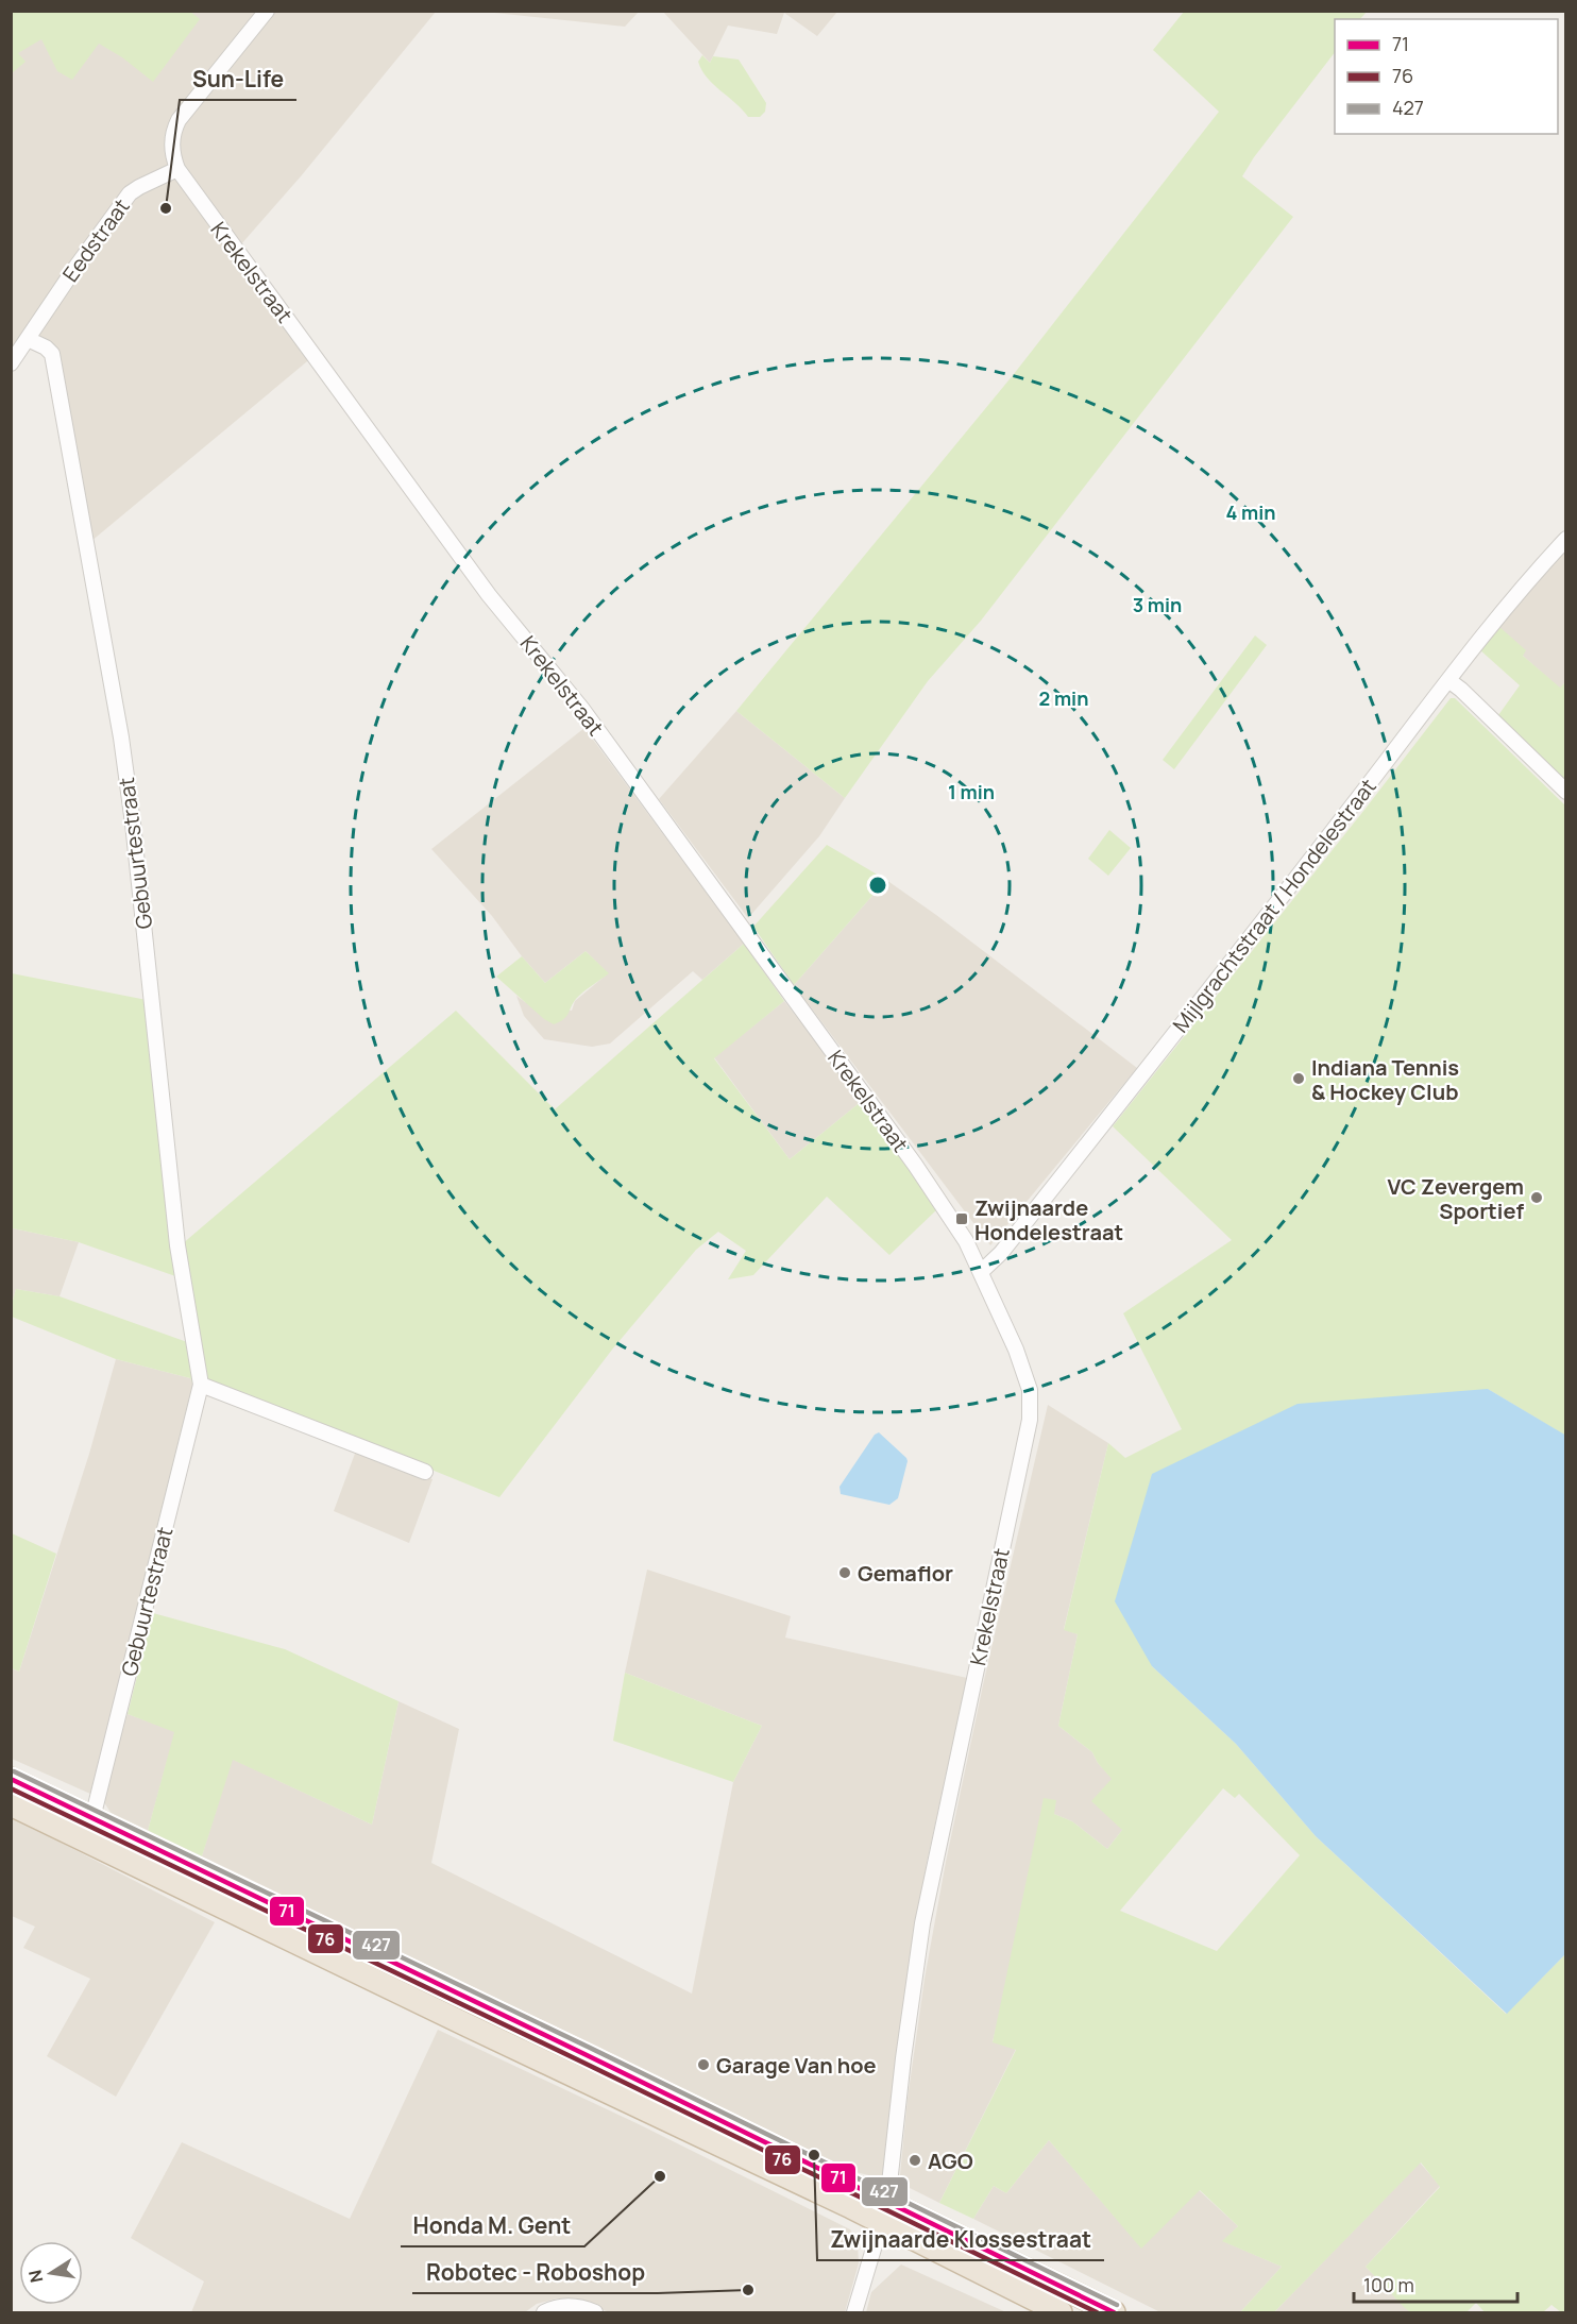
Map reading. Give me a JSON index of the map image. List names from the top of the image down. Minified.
{"streets":{"street":["Eedstraat","Krekelstraat","Gebuurtestraat","Mijlgrachtstraat / Hondelestraat"]},"crossings":[["Eedstraat","Krekelstraat"],["Eedstraat","Gebuurtestraat"],["Krekelstraat","Mijlgrachtstraat / Hondelestraat"]],"places":{"other":["Sun-Life","Indiana Tennis & Hockey Club","VC Zevergem Sportief","Gemaflor","Garage Van hoe","Zwijnaarde Klossestraat","AGO","Honda M. Gent","Robotec - Roboshop"],"transit":["Zwijnaarde Hondelestraat"]},"lines":["transit line 427","transit line 71","transit line 76"],"legend":["71","76","427"],"scale_bar":"100 m","north":"left","rings":["4 min","3 min","2 min","1 min"]}
